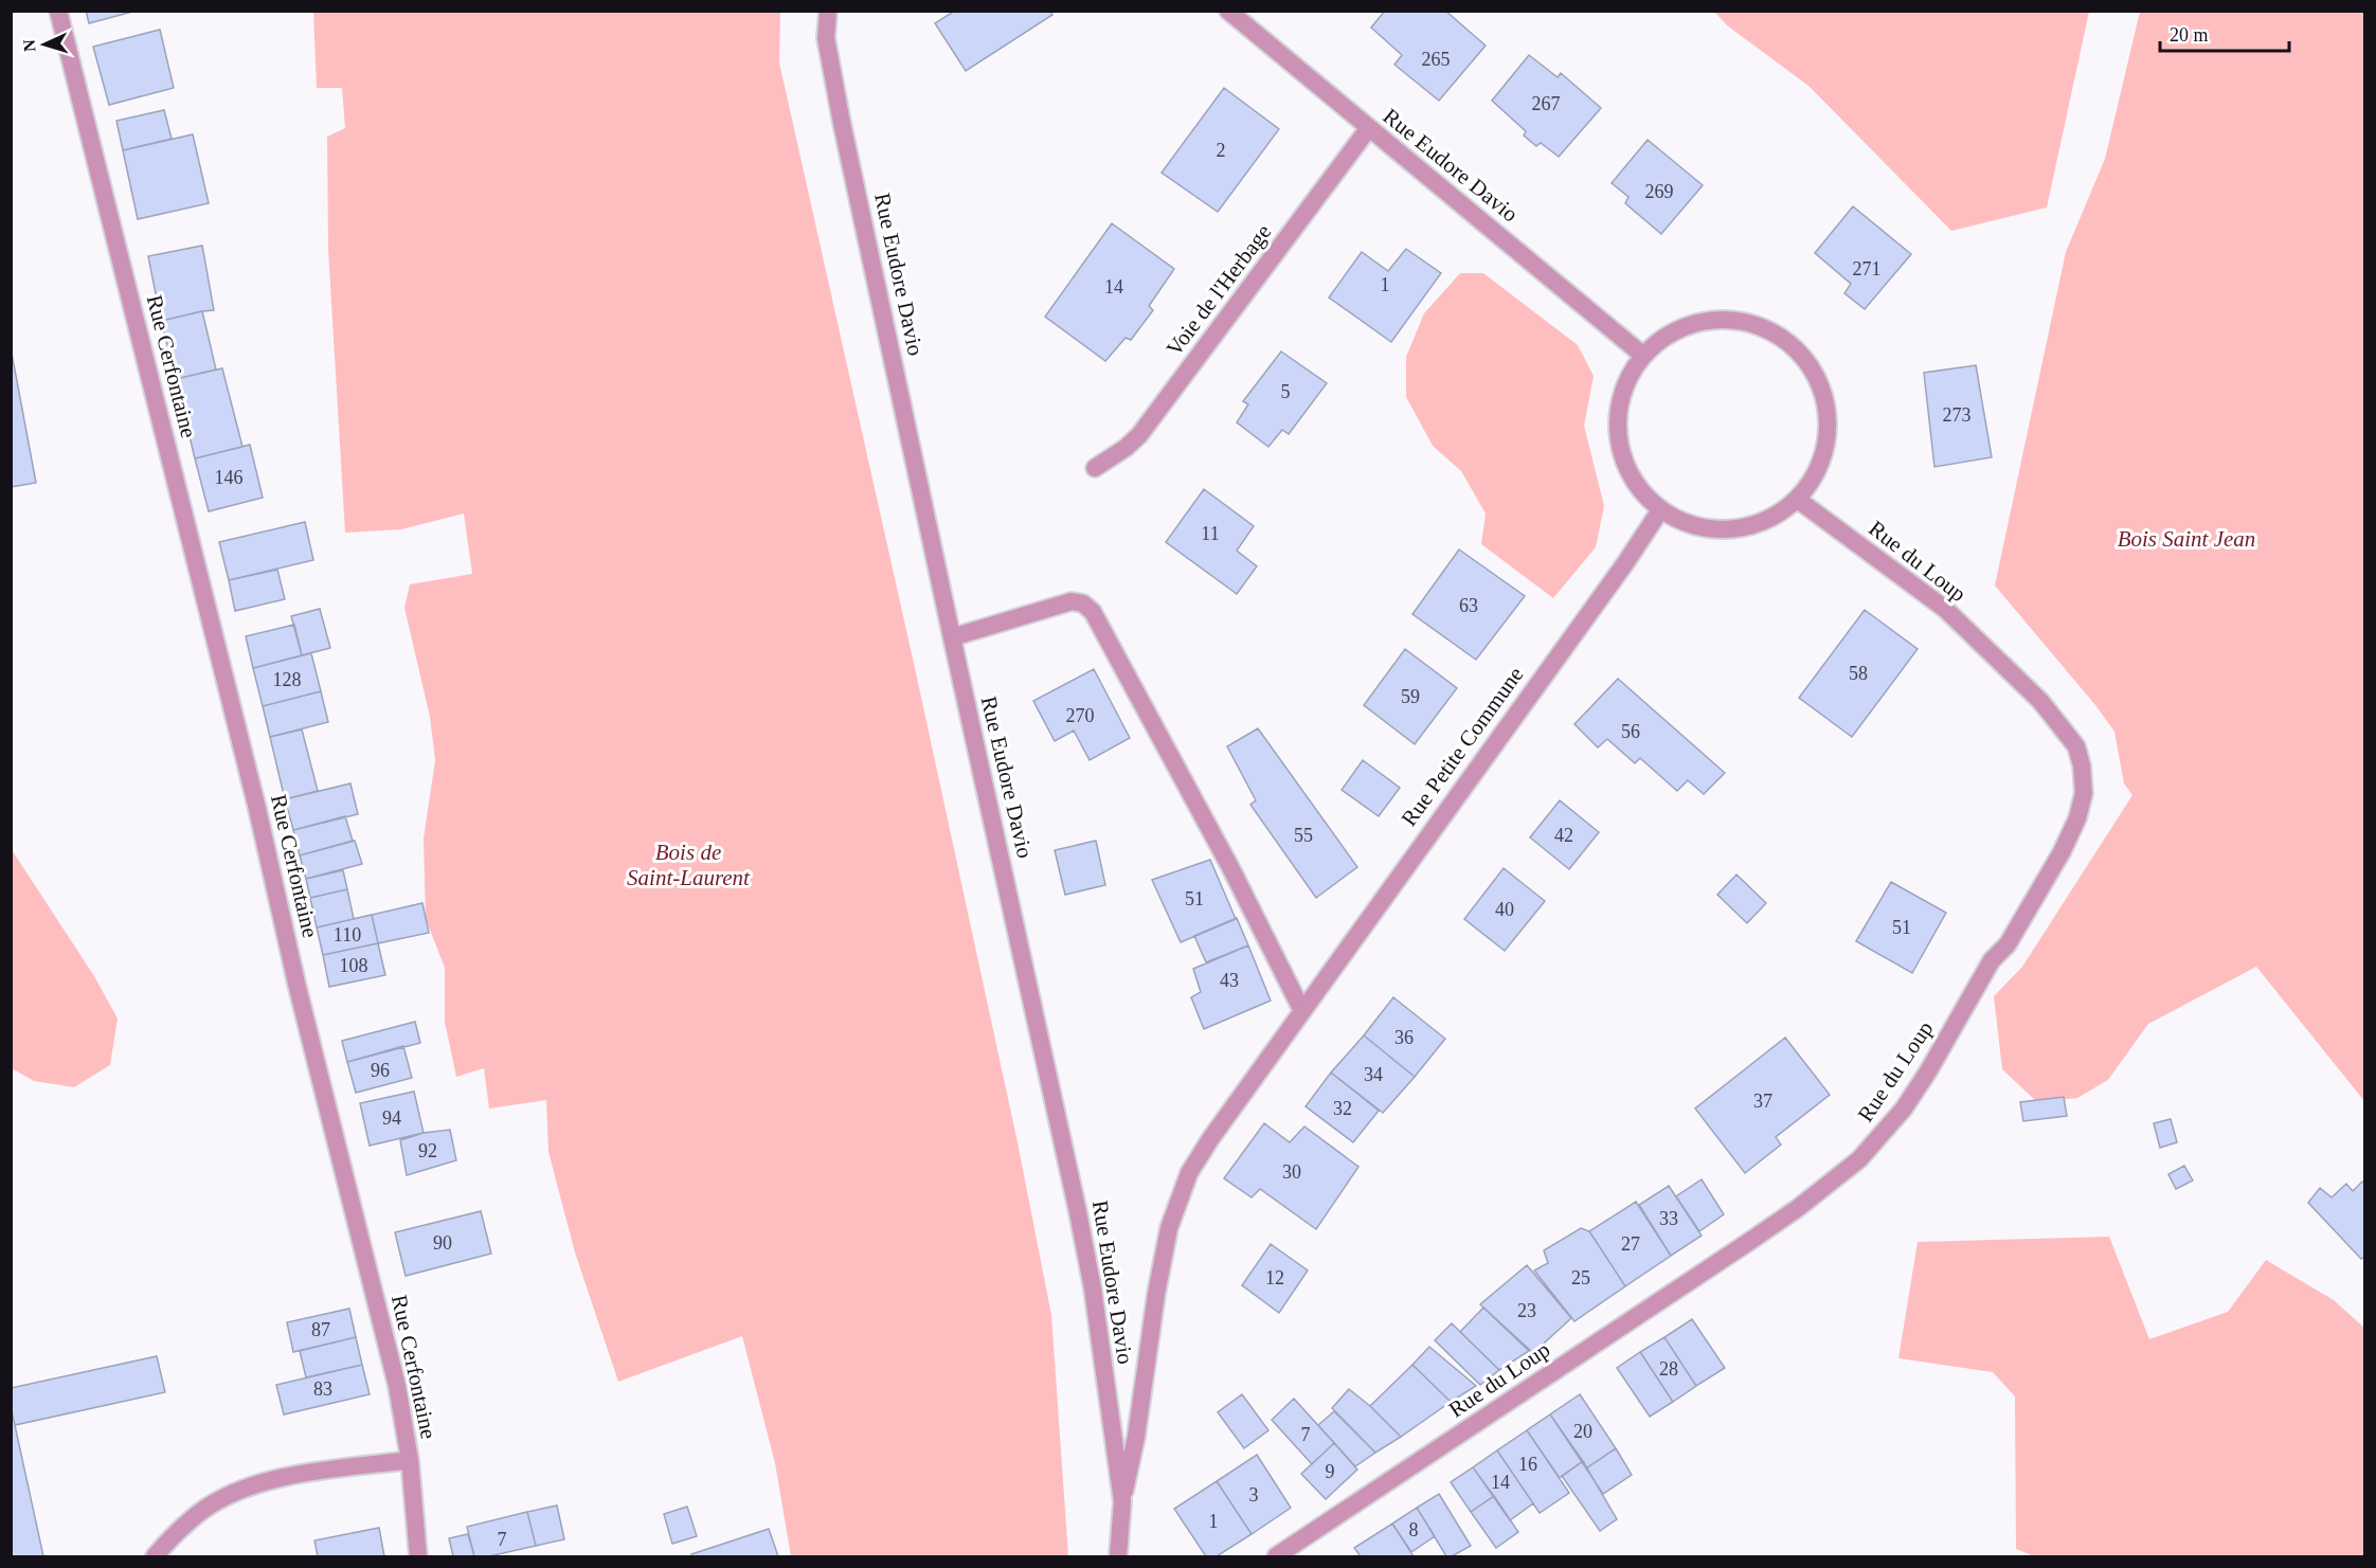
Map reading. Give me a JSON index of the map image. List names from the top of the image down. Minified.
{"streets":{"street":["Rue Eudore Davio","Voie de l'Herbage","Rue Cerfontaine","Rue du Loup","Rue Petite Commune"]},"crossings":[["Rue Eudore Davio","Voie de l'Herbage"],["Rue Eudore Davio","Rue du Loup"],["Rue Eudore Davio","Rue Petite Commune"],["Rue du Loup","Rue Petite Commune"]],"parks":["Bois Saint Jean","Bois de Saint-Laurent"],"house_numbers":["265","267","2","269","271","1","14","5","273","146","11","63","58","128","59","270","56","55","42","51","40","51","110","108","43","36","96","34","37","32","94","92","30","33","90","27","12","25","23","87","28","83","20","7","16","9","14","3","1","8","7"],"scale_bar":"20 m","north":"left"}
